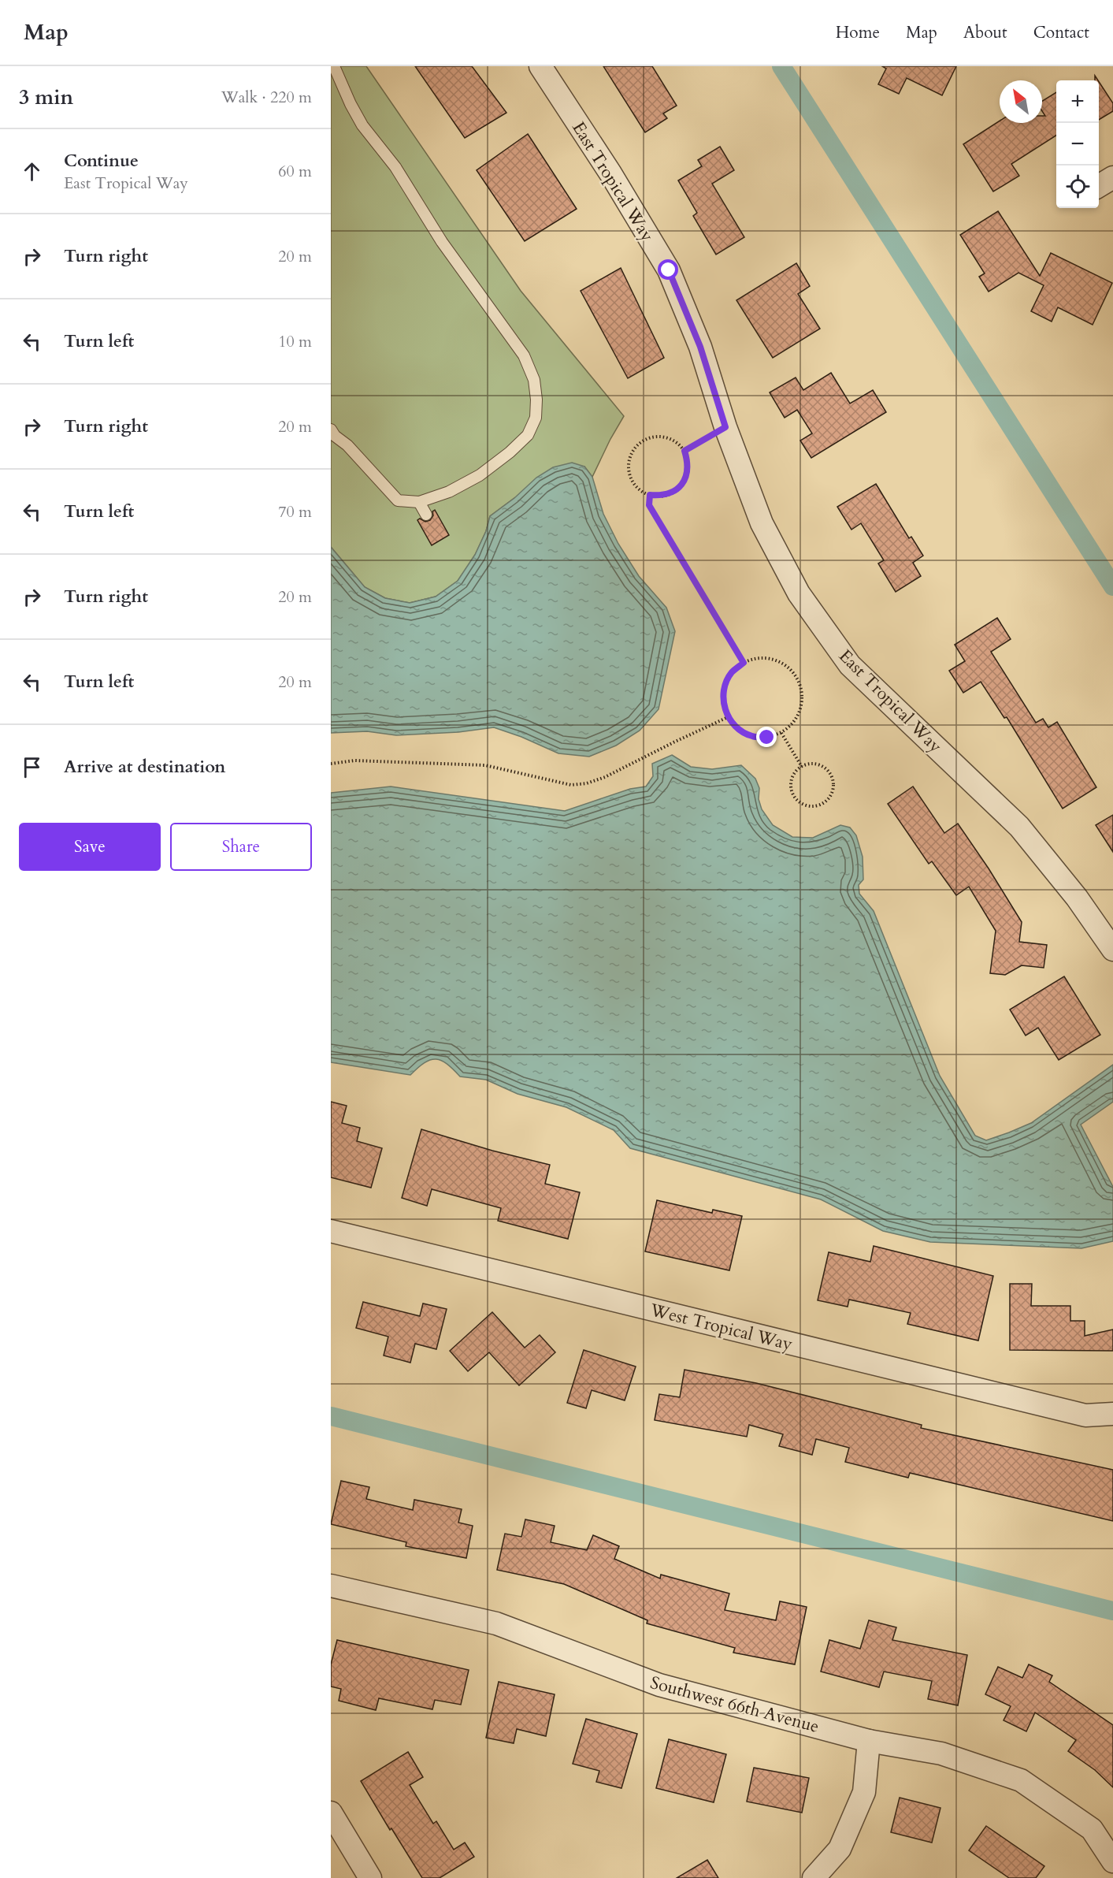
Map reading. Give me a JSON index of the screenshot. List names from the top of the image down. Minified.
{"streets":{"street":["East Tropical Way","West Tropical Way","Southwest 66th Avenue"]},"north":"top left","page":{"header":"Map","nav":["Home","Map","About","Contact"],"heading":["3 min","Walk · 220 m"],"map_buttons":["+","−"],"list":[["Continue","East Tropical Way","60 m"],["Turn right","20 m"],["Turn left","10 m"],["Turn right","20 m"],["Turn left","70 m"],["Turn right","20 m"],["Turn left","20 m"],"Arrive at destination"],"buttons":["Save","Share"]}}
